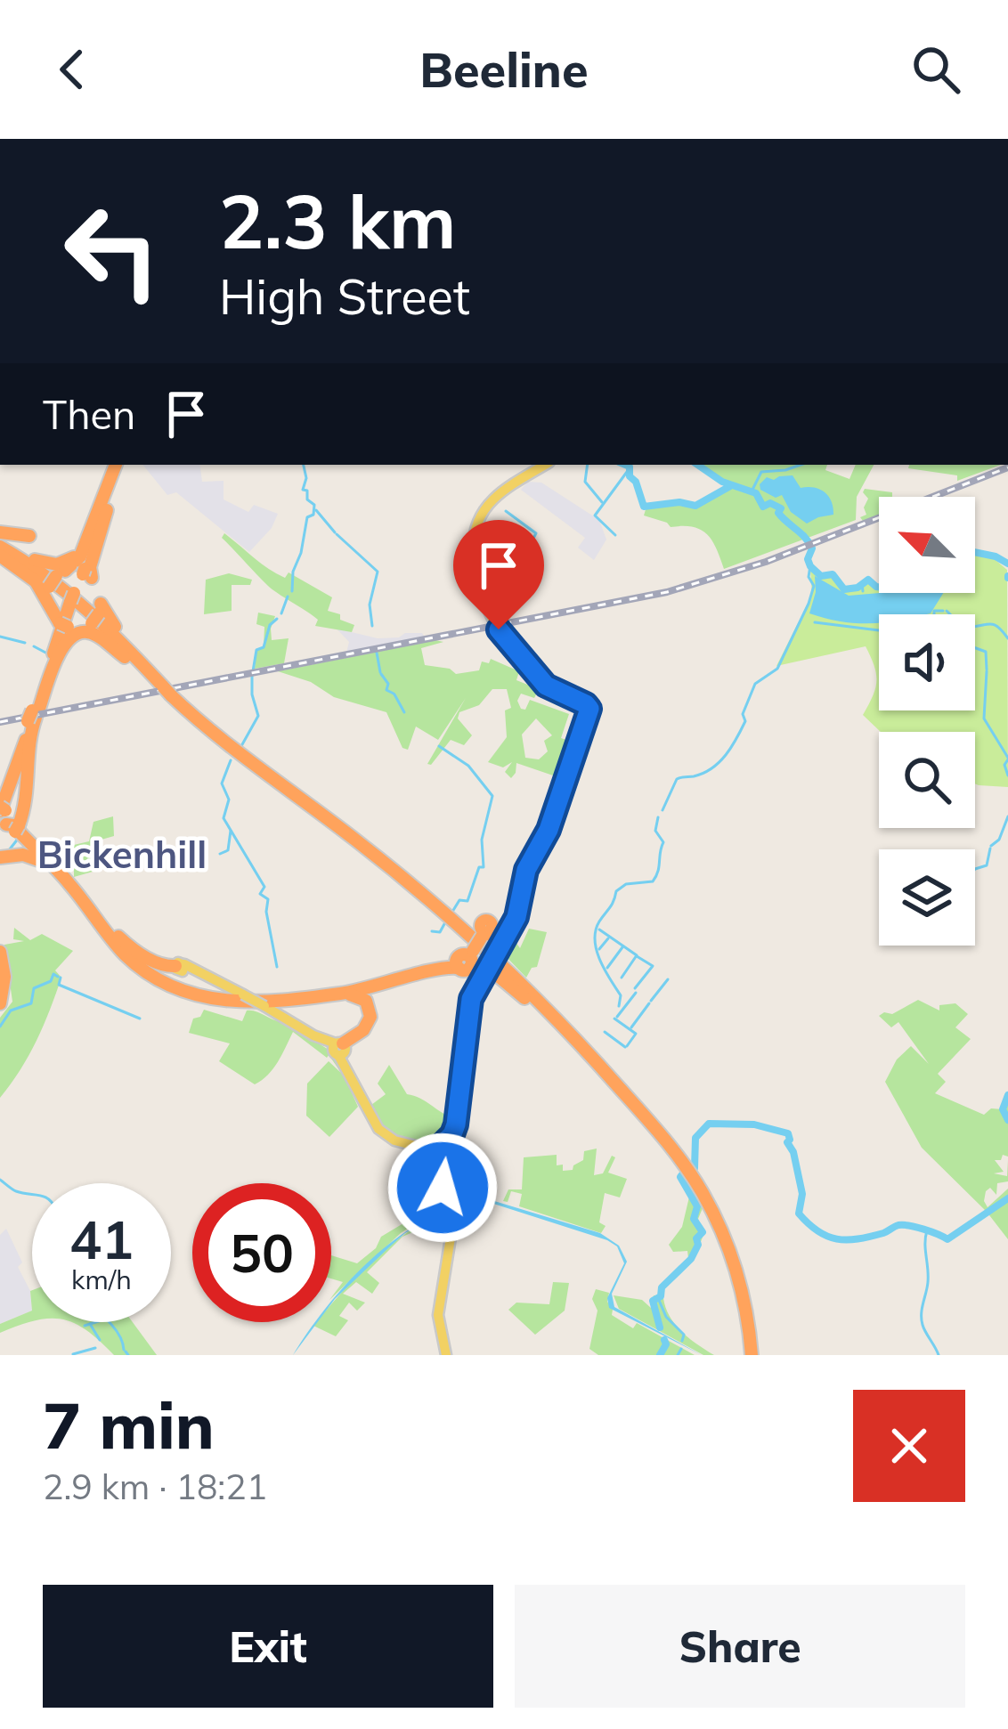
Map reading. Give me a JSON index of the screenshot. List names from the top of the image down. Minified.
{"districts":["Bickenhill"],"north":"top left","page":{"header":"Beeline","turn":["2.3 km","High Street"],"then":"Then","speed":"41 km/h","limit":"50","heading":["7 min","2.9 km · 18:21"],"buttons":["Exit","Share"]}}
